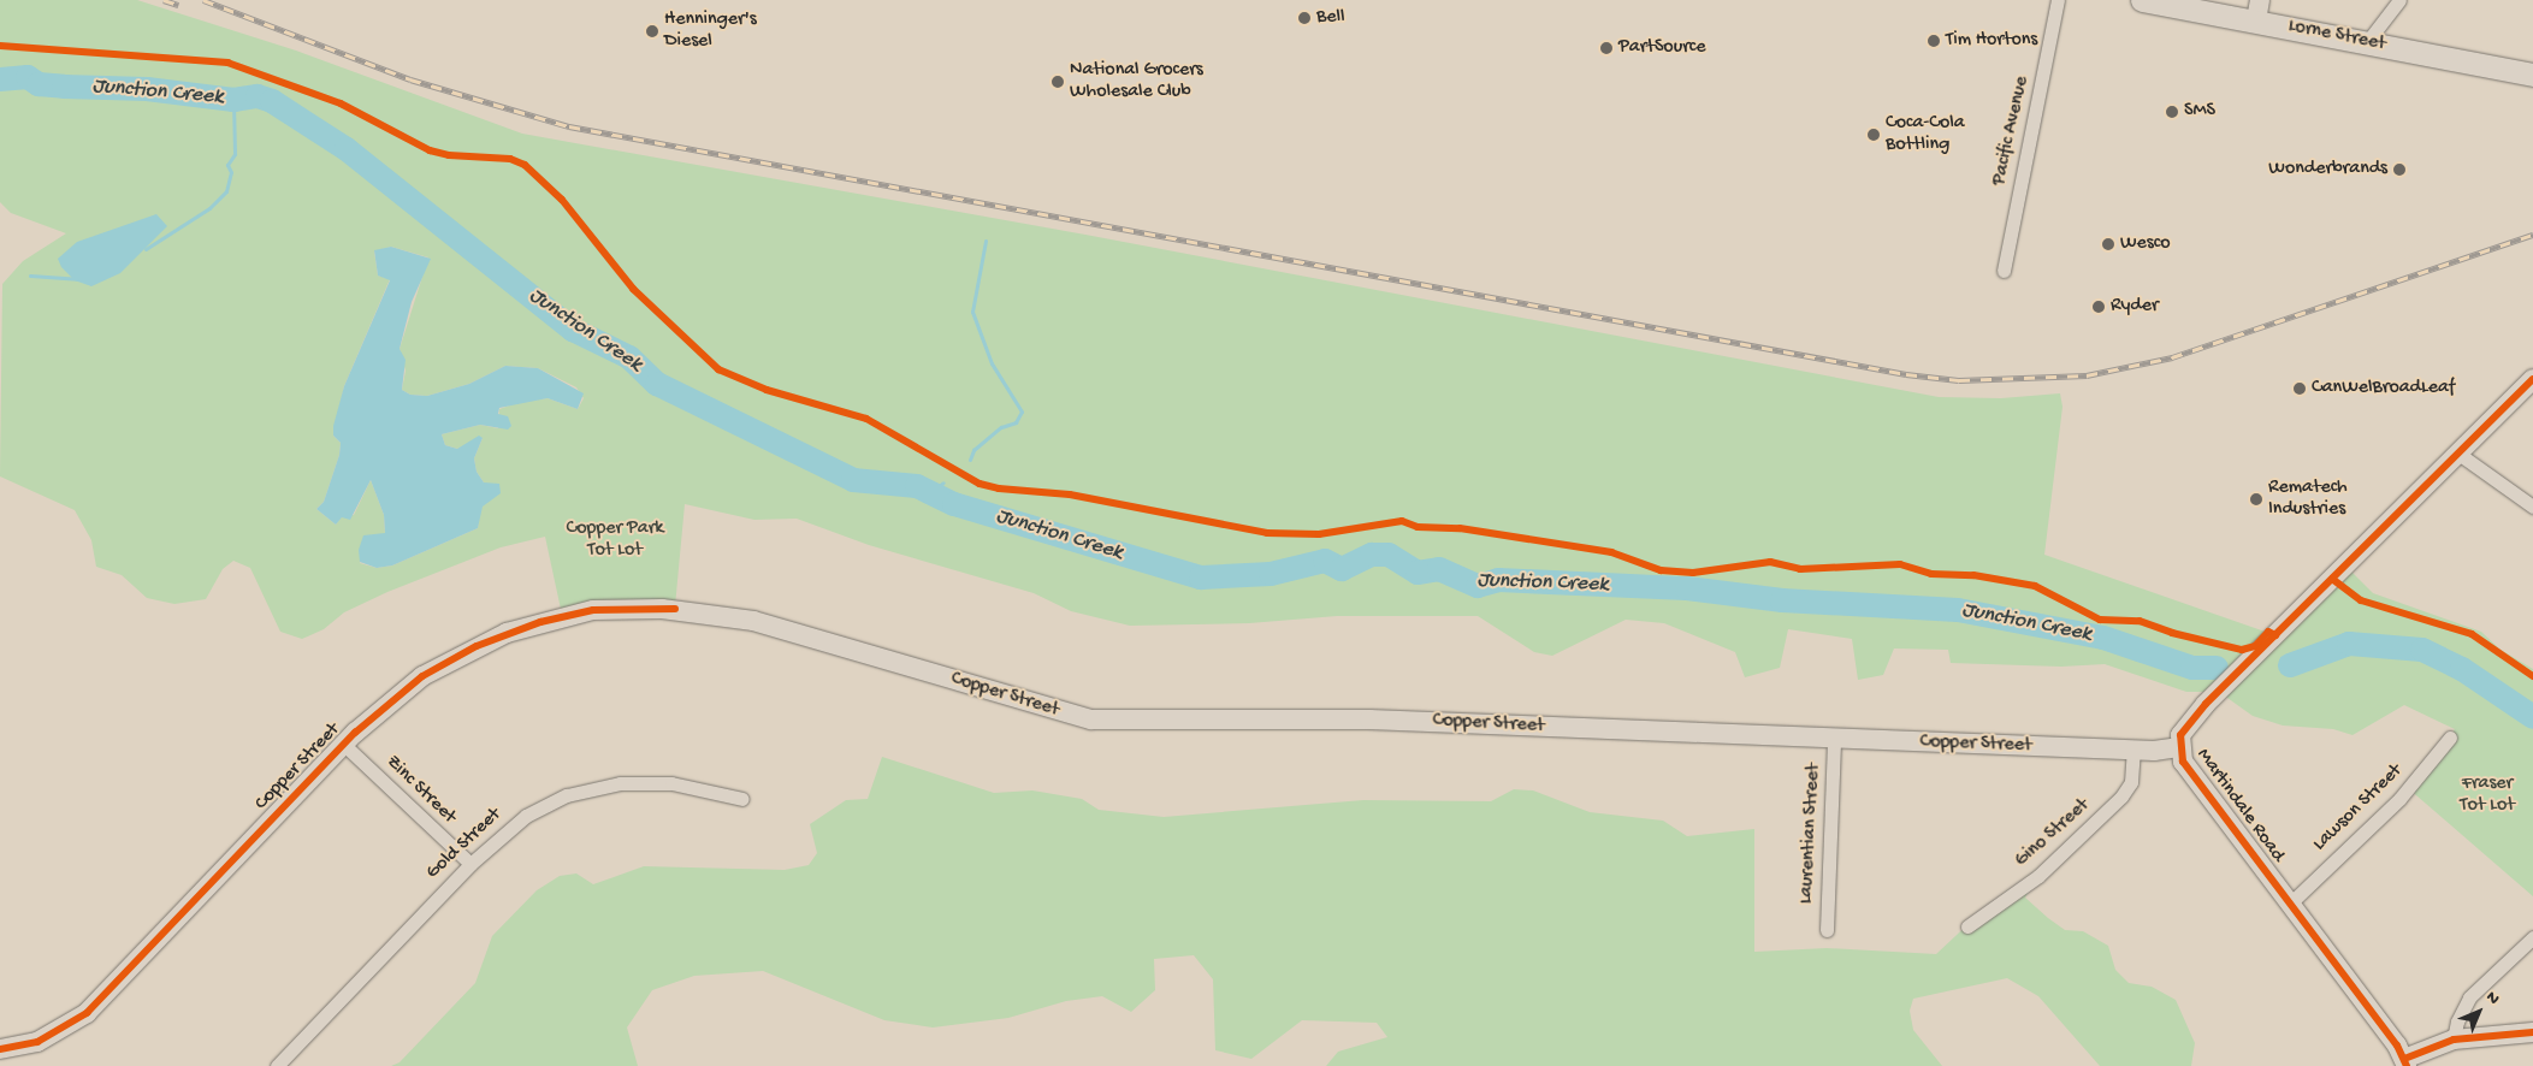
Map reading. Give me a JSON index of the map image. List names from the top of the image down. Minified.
{"streets":{"main road":["Lorne Street"],"street":["Pacific Avenue","Copper Street","Zinc Street","Martindale Road","Lawson Street","Laurentian Street","Gino Street","Gold Street"]},"crossings":[["Copper Street","Zinc Street"],["Copper Street","Martindale Road"],["Copper Street","Laurentian Street"],["Copper Street","Gino Street"],["Zinc Street","Gold Street"],["Martindale Road","Lawson Street"]],"water":["Junction Creek"],"parks":["Copper Park Tot Lot","Fraser Tot Lot"],"places":["Bell","Henninger's Diesel","Tim Hortons","PartSource","National Grocers Wholesale Club","SMS","Coca-Cola Bottling","Wonderbrands","Wesco","Ryder","CanWelBroadLeaf","Rematech Industries"],"north":"top right"}
